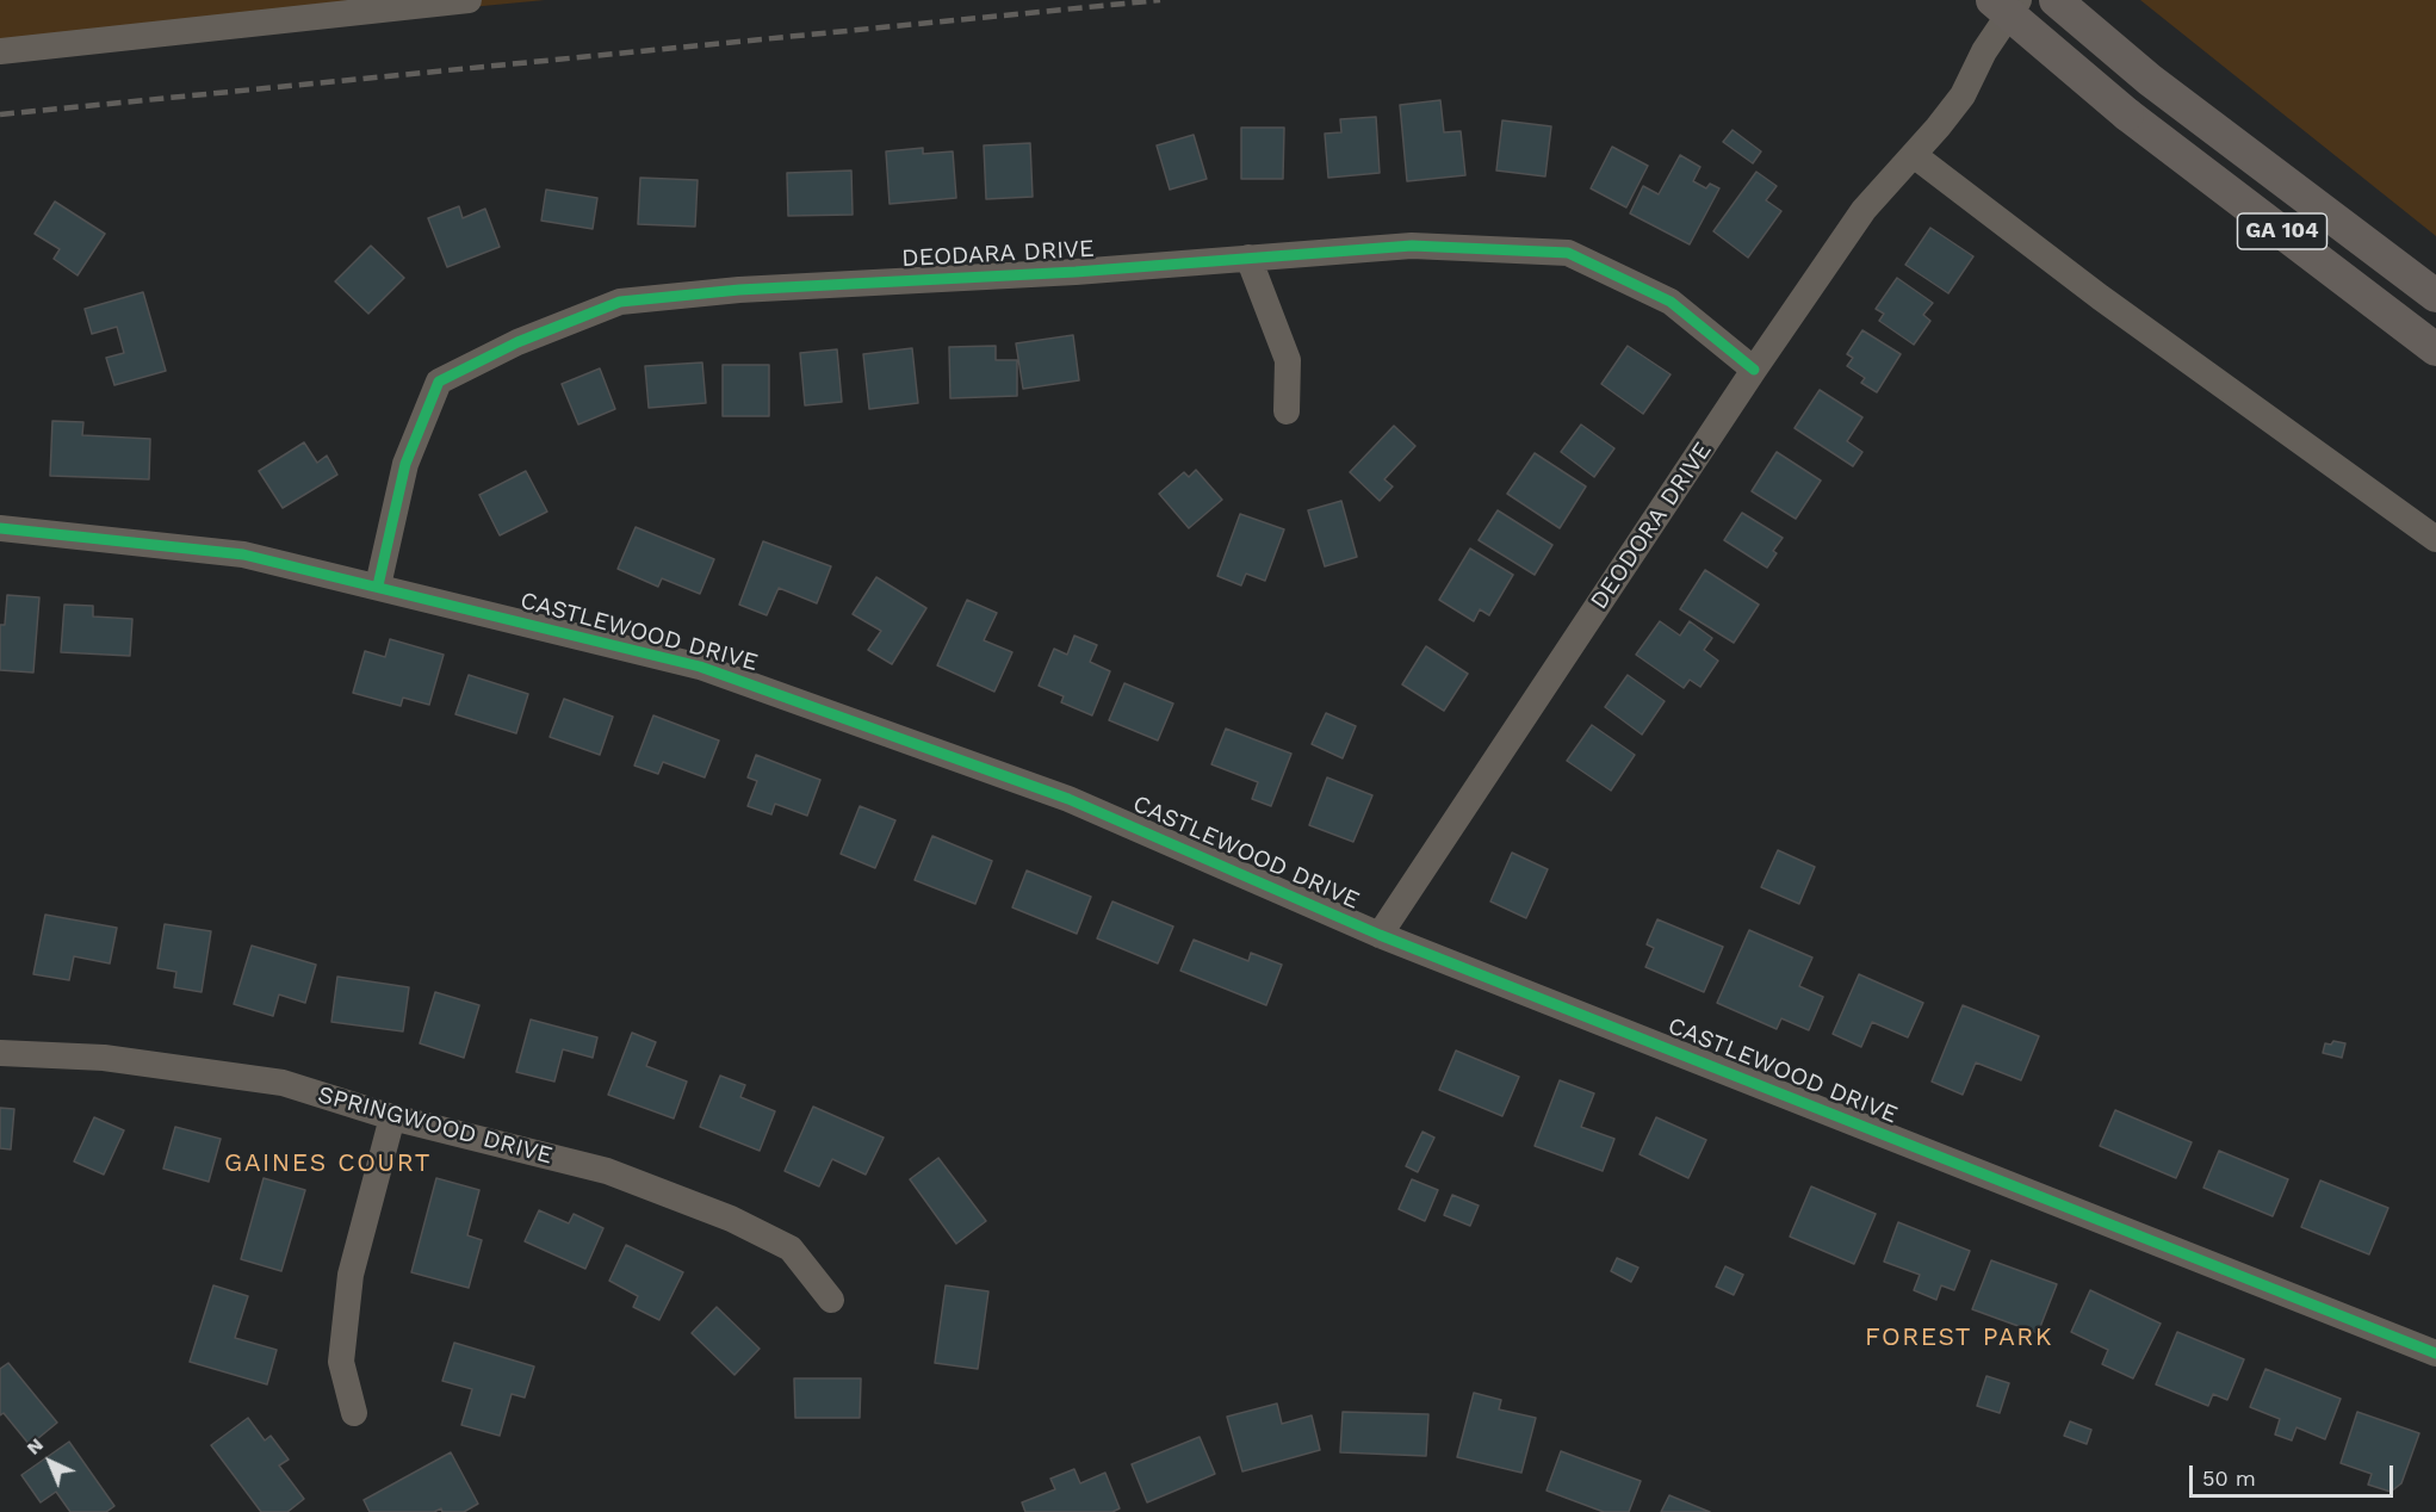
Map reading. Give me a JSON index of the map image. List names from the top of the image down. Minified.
{"streets":{"main road":["GA 104"],"street":["DEODARA DRIVE","DEODORA DRIVE","CASTLEWOOD DRIVE","SPRINGWOOD DRIVE"]},"crossings":[["DEODARA DRIVE","DEODORA DRIVE"],["DEODARA DRIVE","CASTLEWOOD DRIVE"],["DEODORA DRIVE","CASTLEWOOD DRIVE"]],"districts":["GAINES COURT","FOREST PARK"],"scale_bar":"50 m","north":"top left"}
